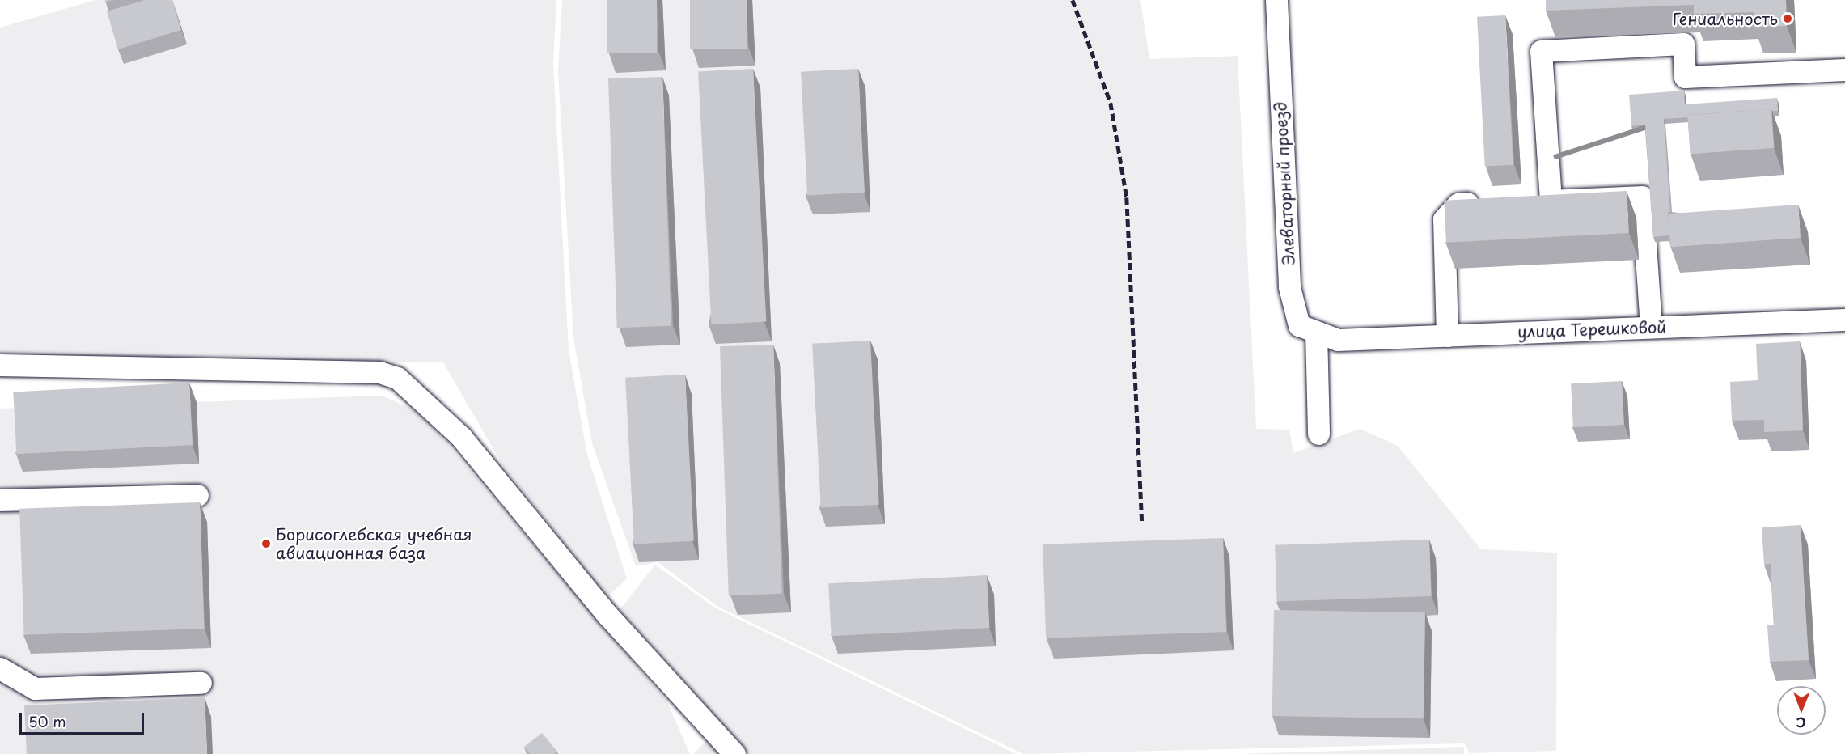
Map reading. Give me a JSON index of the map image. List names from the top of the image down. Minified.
{"streets":{"street":["Элеваторный проезд","улица Терешковой"]},"crossings":[["Элеваторный проезд","улица Терешковой"]],"places":["Гениальность","Борисоглебская учебная авиационная база"],"scale_bar":"50 m","north":"bottom"}
